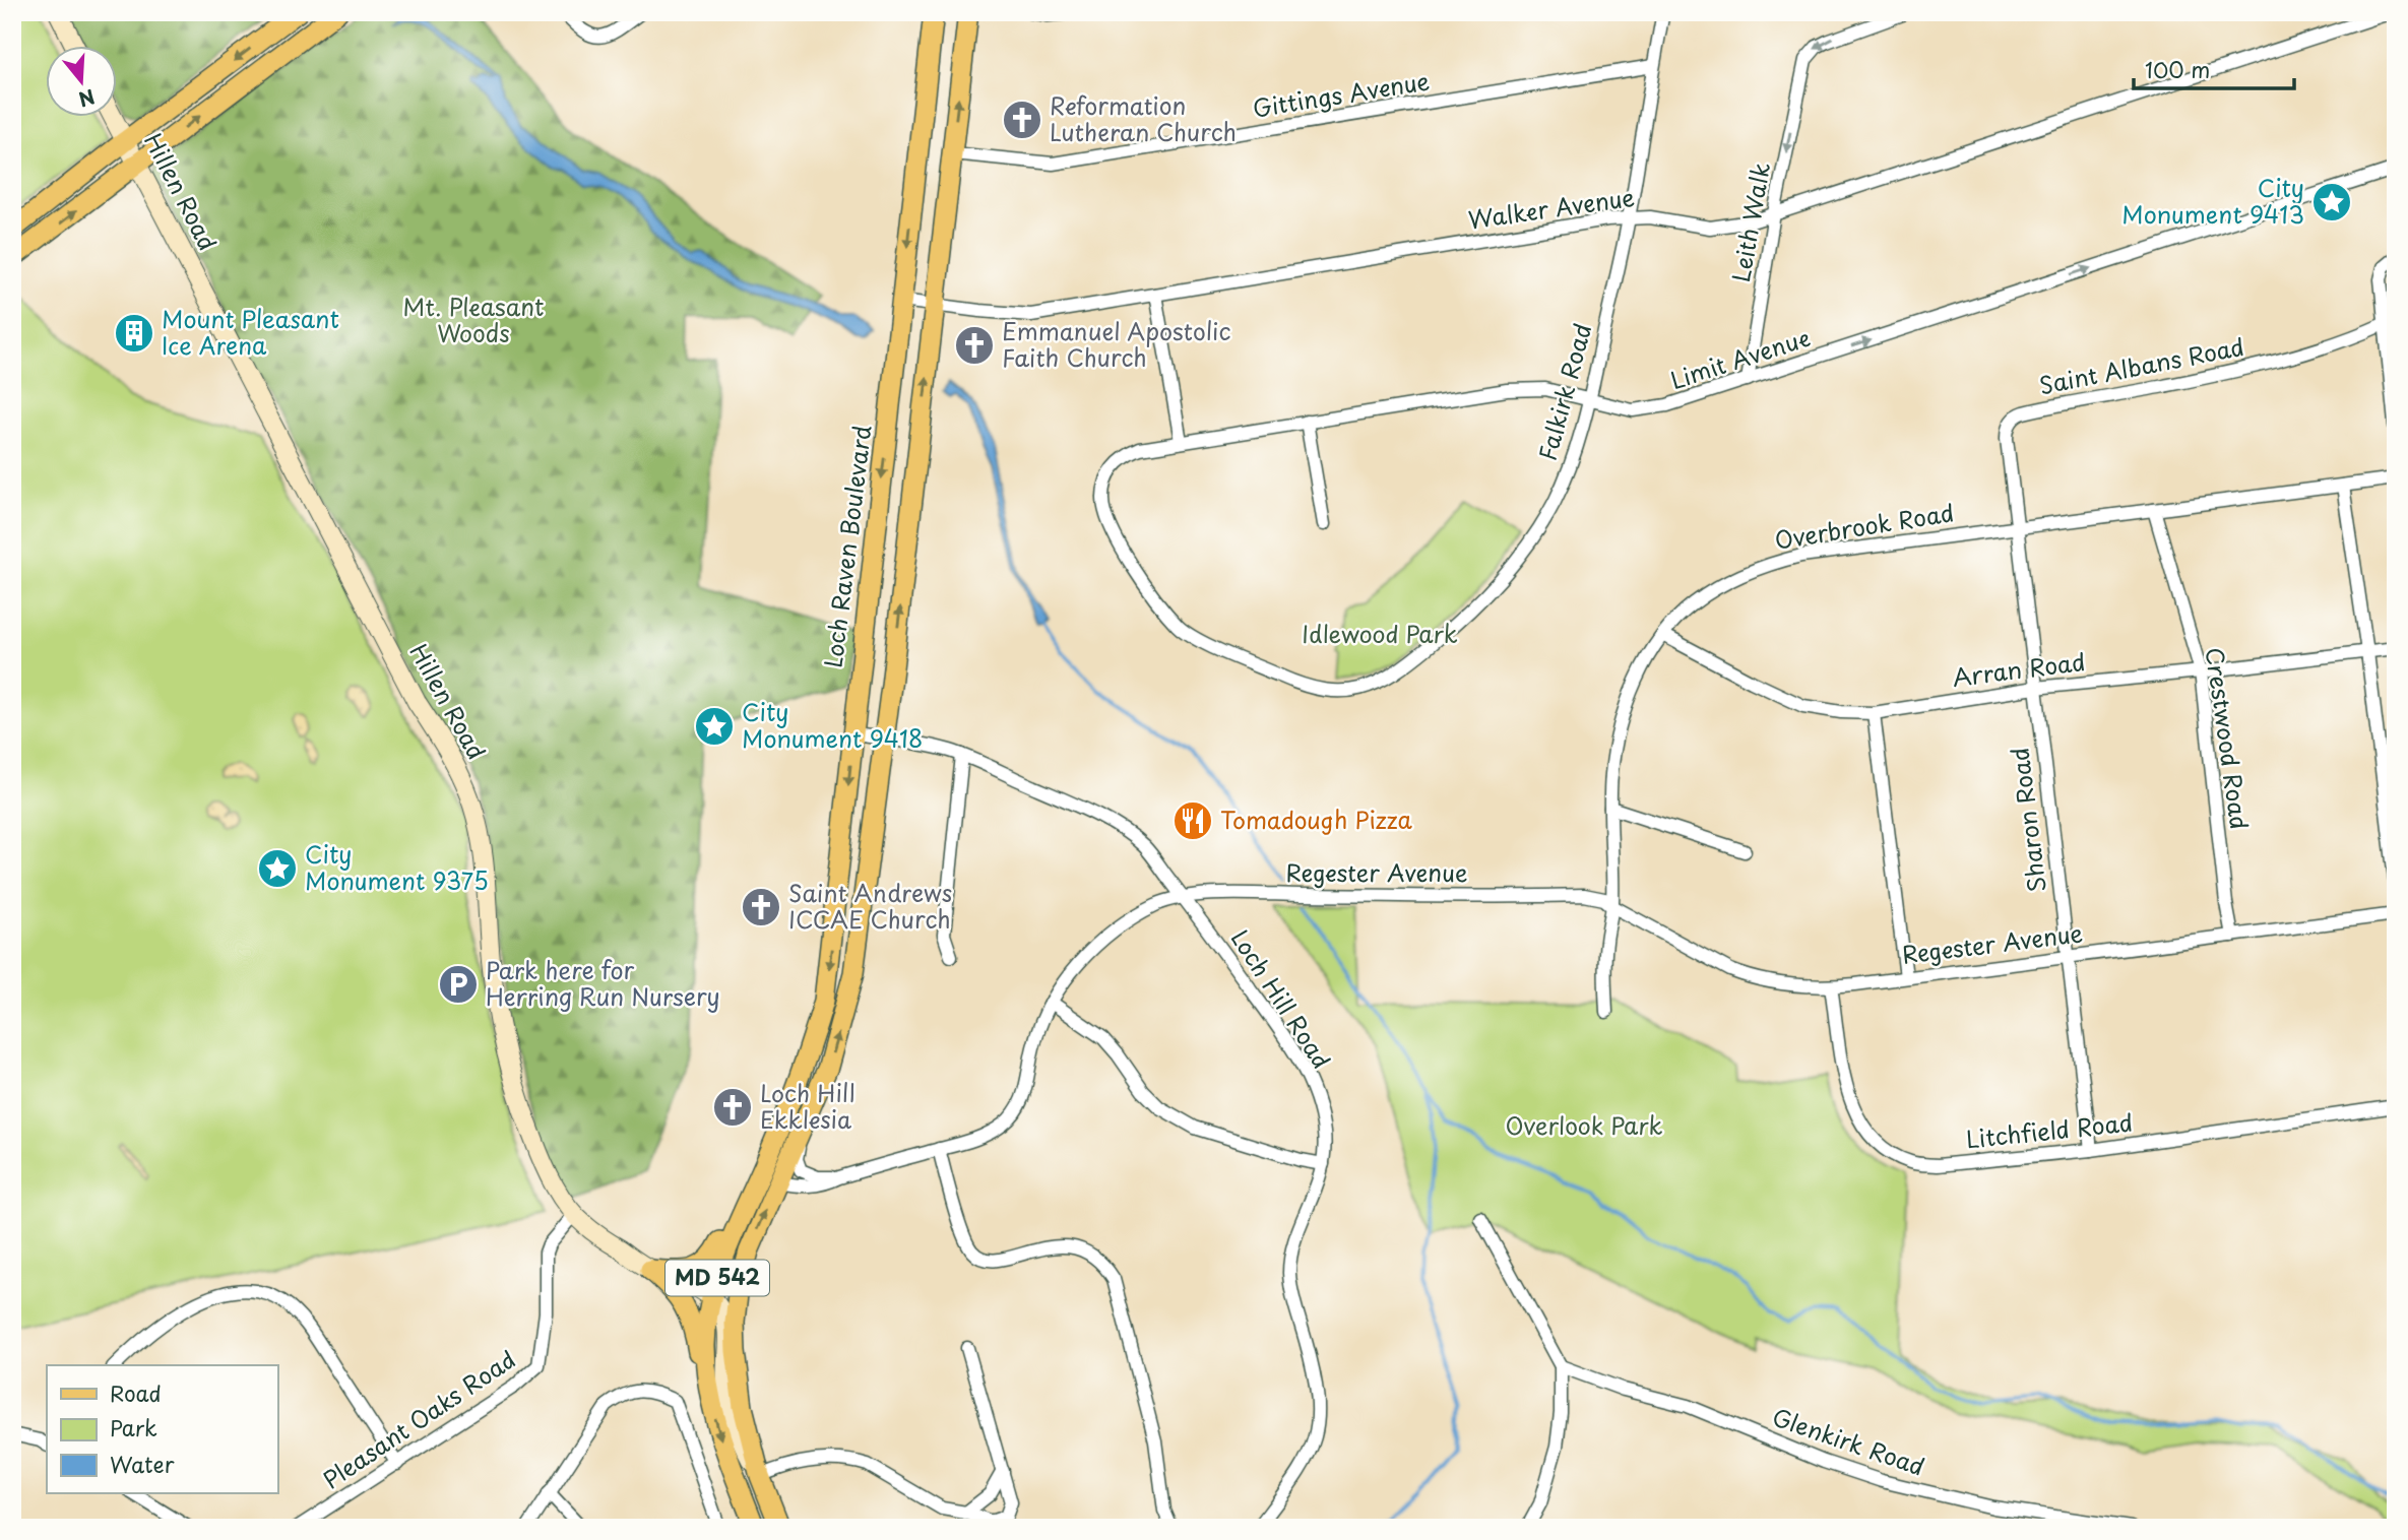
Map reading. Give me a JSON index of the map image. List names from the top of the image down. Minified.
{"streets":{"main road":["Loch Raven Boulevard","MD 542"],"street":["Gittings Avenue","Hillen Road","Walker Avenue","Leith Walk","Limit Avenue","Saint Albans Road","Falkirk Road","Overbrook Road","Arran Road","Crestwood Road","Sharon Road","Regester Avenue","Loch Hill Road","Litchfield Road","Pleasant Oaks Road","Glenkirk Road"]},"crossings":[["Gittings Avenue","Falkirk Road"],["Hillen Road","MD 542"],["Hillen Road","Pleasant Oaks Road"],["Walker Avenue","Leith Walk"],["Walker Avenue","Falkirk Road"],["Walker Avenue","Loch Raven Boulevard"],["Walker Avenue","MD 542"],["Leith Walk","Limit Avenue"],["Limit Avenue","Falkirk Road"],["Saint Albans Road","Overbrook Road"],["Saint Albans Road","Sharon Road"],["Overbrook Road","Arran Road"],["Overbrook Road","Crestwood Road"],["Overbrook Road","Sharon Road"],["Overbrook Road","Regester Avenue"],["Loch Raven Boulevard","Regester Avenue"],["Loch Raven Boulevard","Loch Hill Road"],["Loch Raven Boulevard","MD 542"],["Arran Road","Crestwood Road"],["Arran Road","Sharon Road"],["Crestwood Road","Regester Avenue"],["Sharon Road","Regester Avenue"],["Sharon Road","Litchfield Road"],["Regester Avenue","Loch Hill Road"],["Regester Avenue","Litchfield Road"],["Regester Avenue","MD 542"],["Loch Hill Road","MD 542"]],"one_way":["Leith Walk","Limit Avenue"],"parks":["Mt. Pleasant Woods","Idlewood Park","Overlook Park"],"places":{"church":["Reformation Lutheran Church","Emmanuel Apostolic Faith Church","Saint Andrews ICCAE Church","Loch Hill Ekklesia"],"place":["City Monument 9413","City Monument 9418","City Monument 9375"],"building":["Mount Pleasant Ice Arena"],"restaurant":["Tomadough Pizza"],"parking":["Park here for Herring Run Nursery"]},"legend":["Road","Park","Water"],"scale_bar":"100 m","north":"bottom"}
